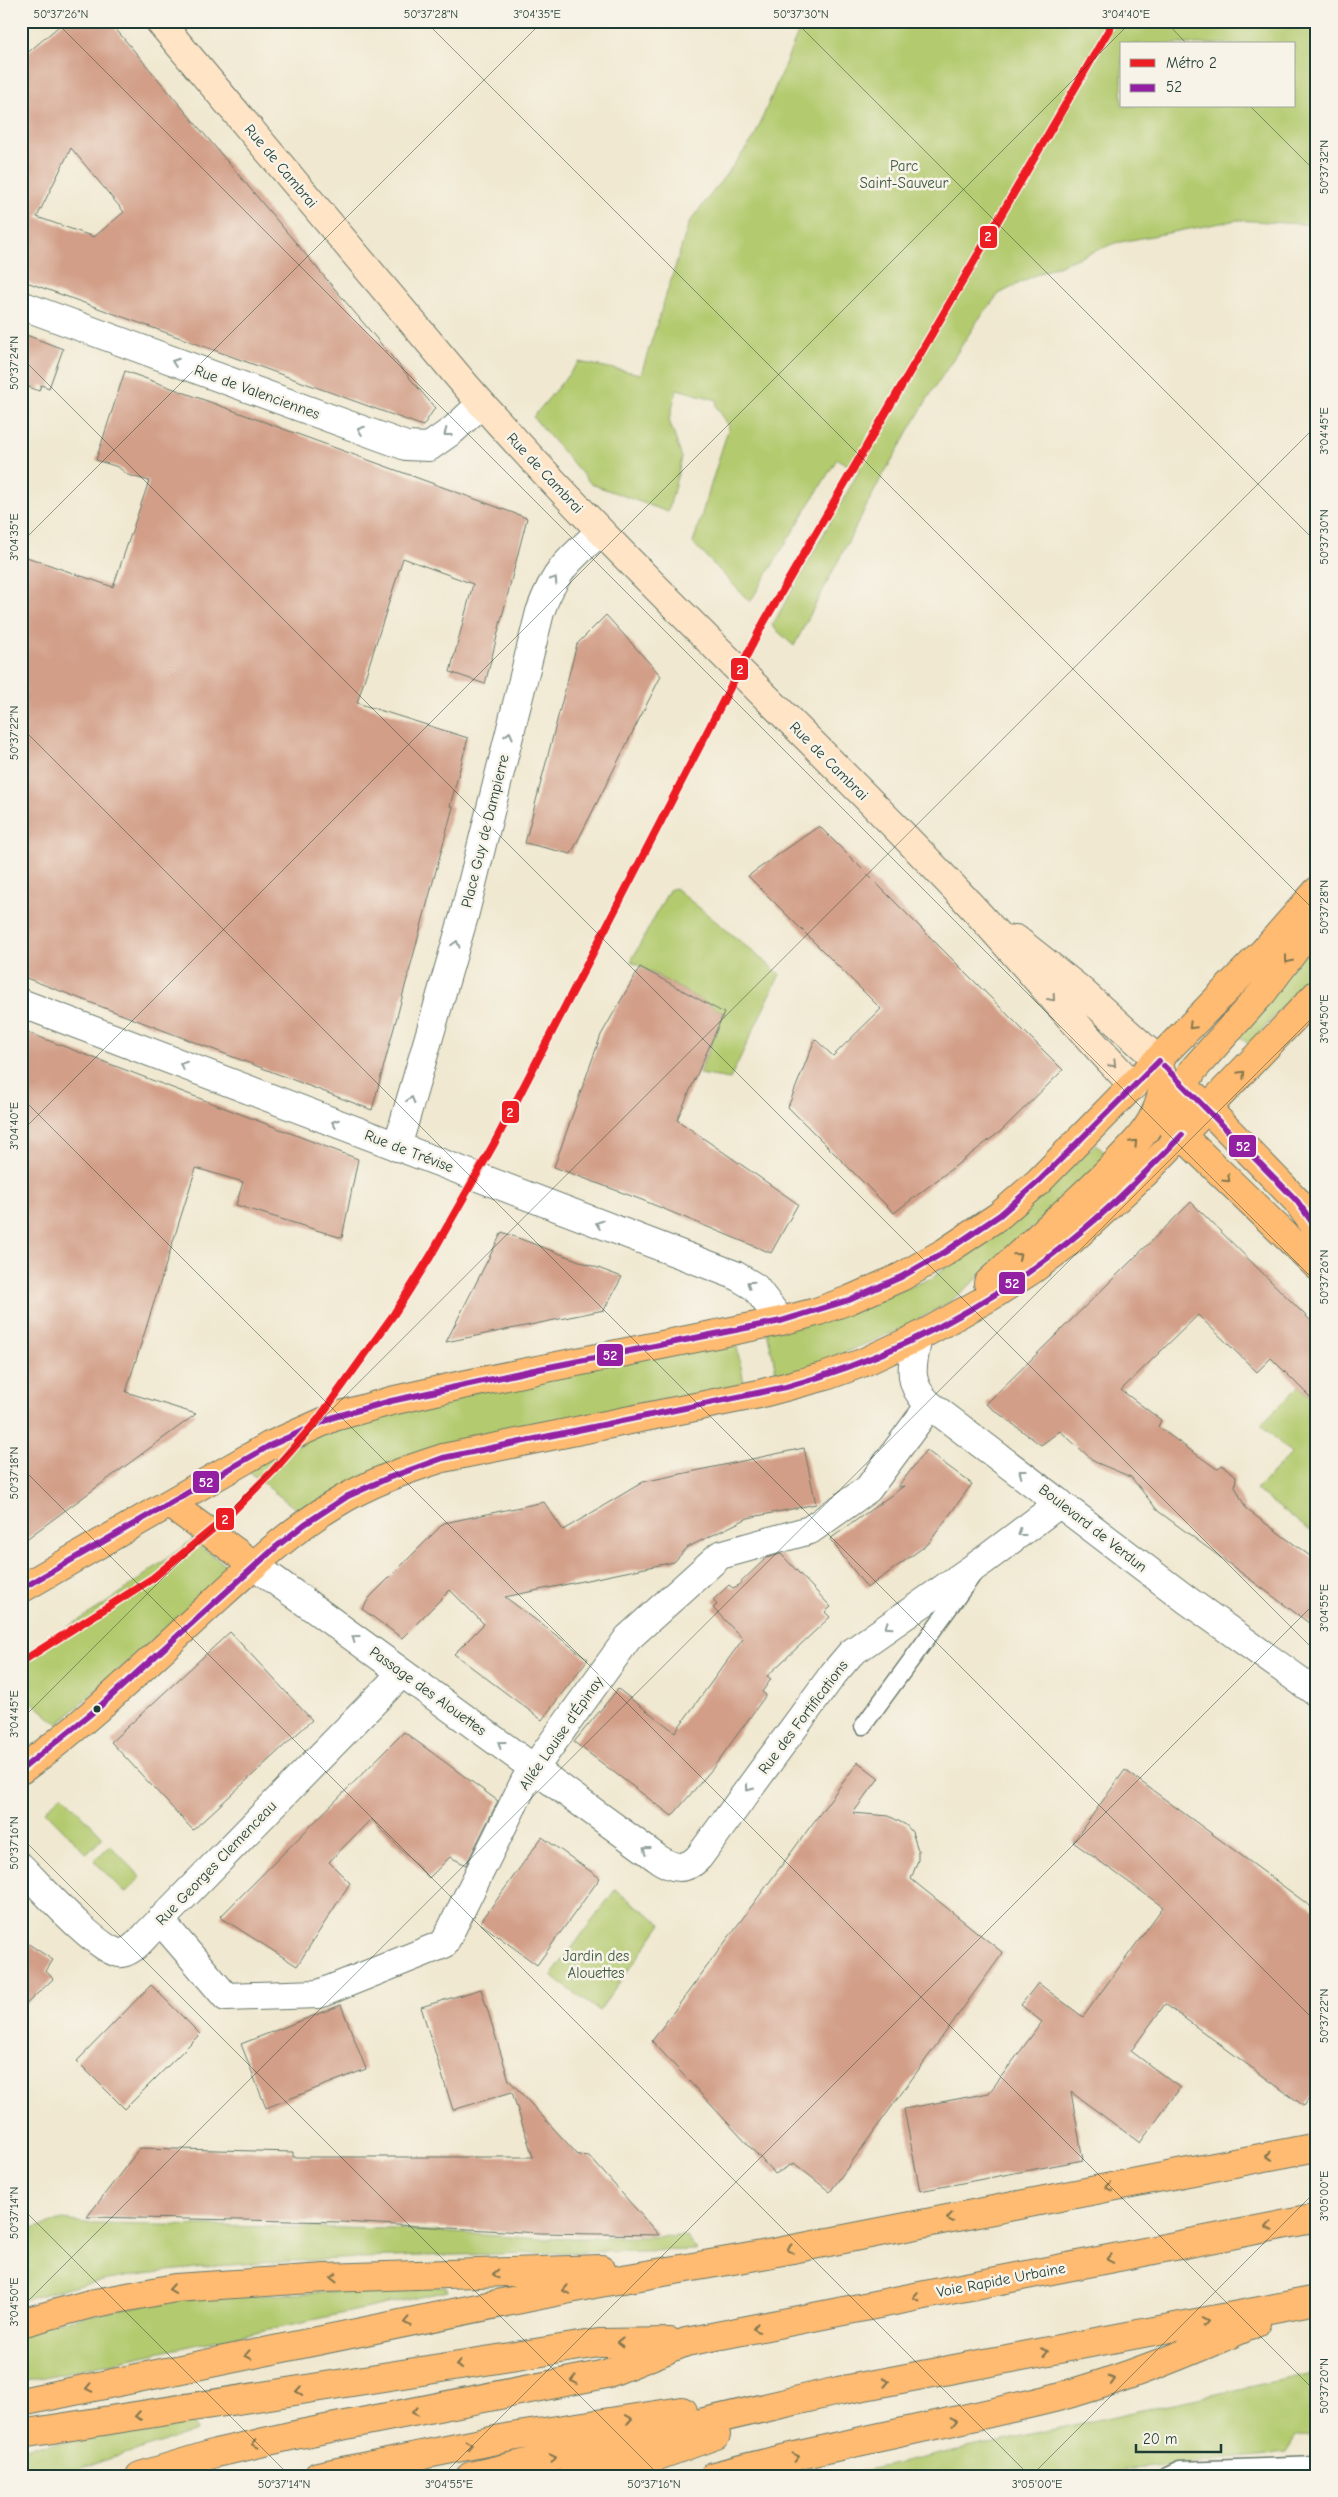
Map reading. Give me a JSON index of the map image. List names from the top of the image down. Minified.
{"streets":{"main road":["Rue de Cambrai","Passage des Alouettes","Voie Rapide Urbaine"],"street":["Rue de Valenciennes","Place Guy de Dampierre","Rue de Trévise","Boulevard de Verdun","Rue des Fortifications","Allée Louise d'Épinay","Rue Georges Clemenceau"]},"crossings":[["Rue de Cambrai","Rue de Valenciennes"],["Rue de Cambrai","Place Guy de Dampierre"],["Place Guy de Dampierre","Rue de Trévise"],["Boulevard de Verdun","Rue des Fortifications"],["Boulevard de Verdun","Allée Louise d'Épinay"],["Passage des Alouettes","Rue des Fortifications"],["Passage des Alouettes","Allée Louise d'Épinay"],["Passage des Alouettes","Rue Georges Clemenceau"],["Allée Louise d'Épinay","Rue Georges Clemenceau"]],"one_way":["Rue de Valenciennes","Place Guy de Dampierre","Rue de Trévise","Passage des Alouettes","Rue des Fortifications"],"parks":["Parc Saint-Sauveur","Jardin des Alouettes"],"lines":["metro line 2","transit line 52"],"legend":["Métro 2","52"],"scale_bar":"20 m","coordinates":["50°37'26\"N","50°37'28\"N","3°04'35\"E","50°37'30\"N","3°04'40\"E","50°37'32\"N","50°37'24\"N","3°04'45\"E","50°37'22\"N","3°04'50\"E","50°37'18\"N","3°04'55\"E","50°37'16\"N","3°05'00\"E","50°37'14\"N","50°37'20\"N"]}
